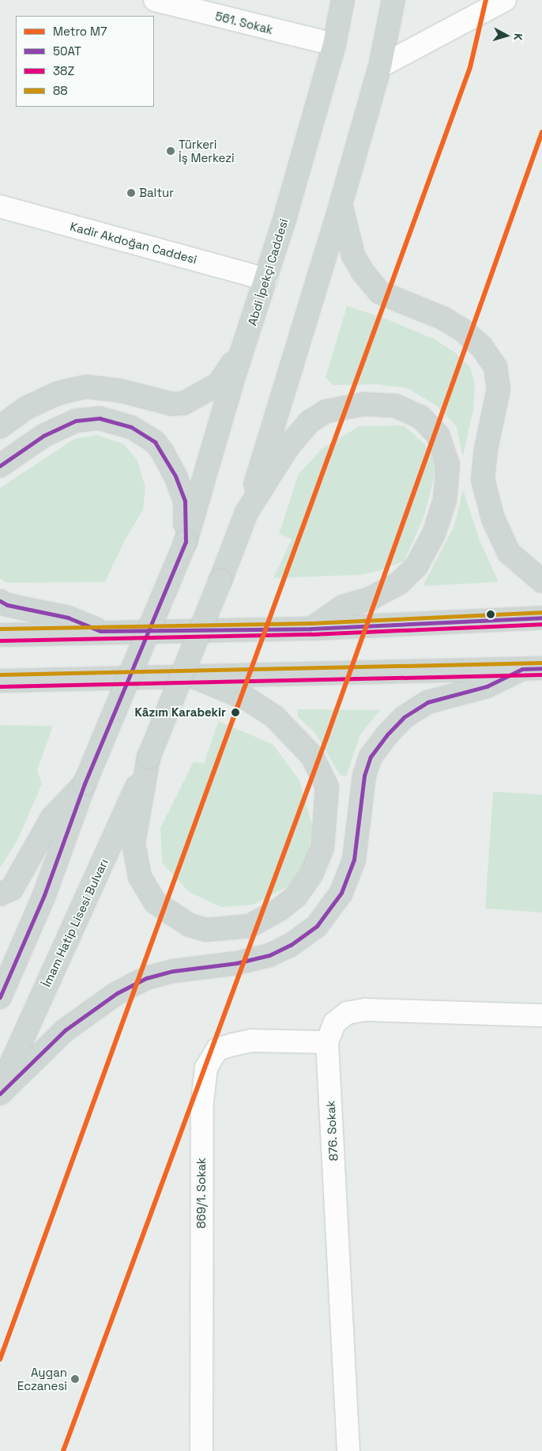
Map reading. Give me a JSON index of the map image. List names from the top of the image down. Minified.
{"streets":{"main road":["Abdi İpekçi Caddesi","İmam Hatip Lisesi Bulvarı"],"street":["561. Sokak","Kadir Akdoğan Caddesi","876. Sokak","869/1. Sokak"]},"crossings":[["561. Sokak","Abdi İpekçi Caddesi"],["Kadir Akdoğan Caddesi","Abdi İpekçi Caddesi"],["876. Sokak","869/1. Sokak"]],"places":["Türkeri İş Merkezi","Baltur","Kâzım Karabekir","Aygan Eczanesi"],"lines":["metro line M7","transit line 50AT","transit line 88","transit line 38Z"],"legend":["Metro M7","50AT","38Z","88"],"north":"right"}
